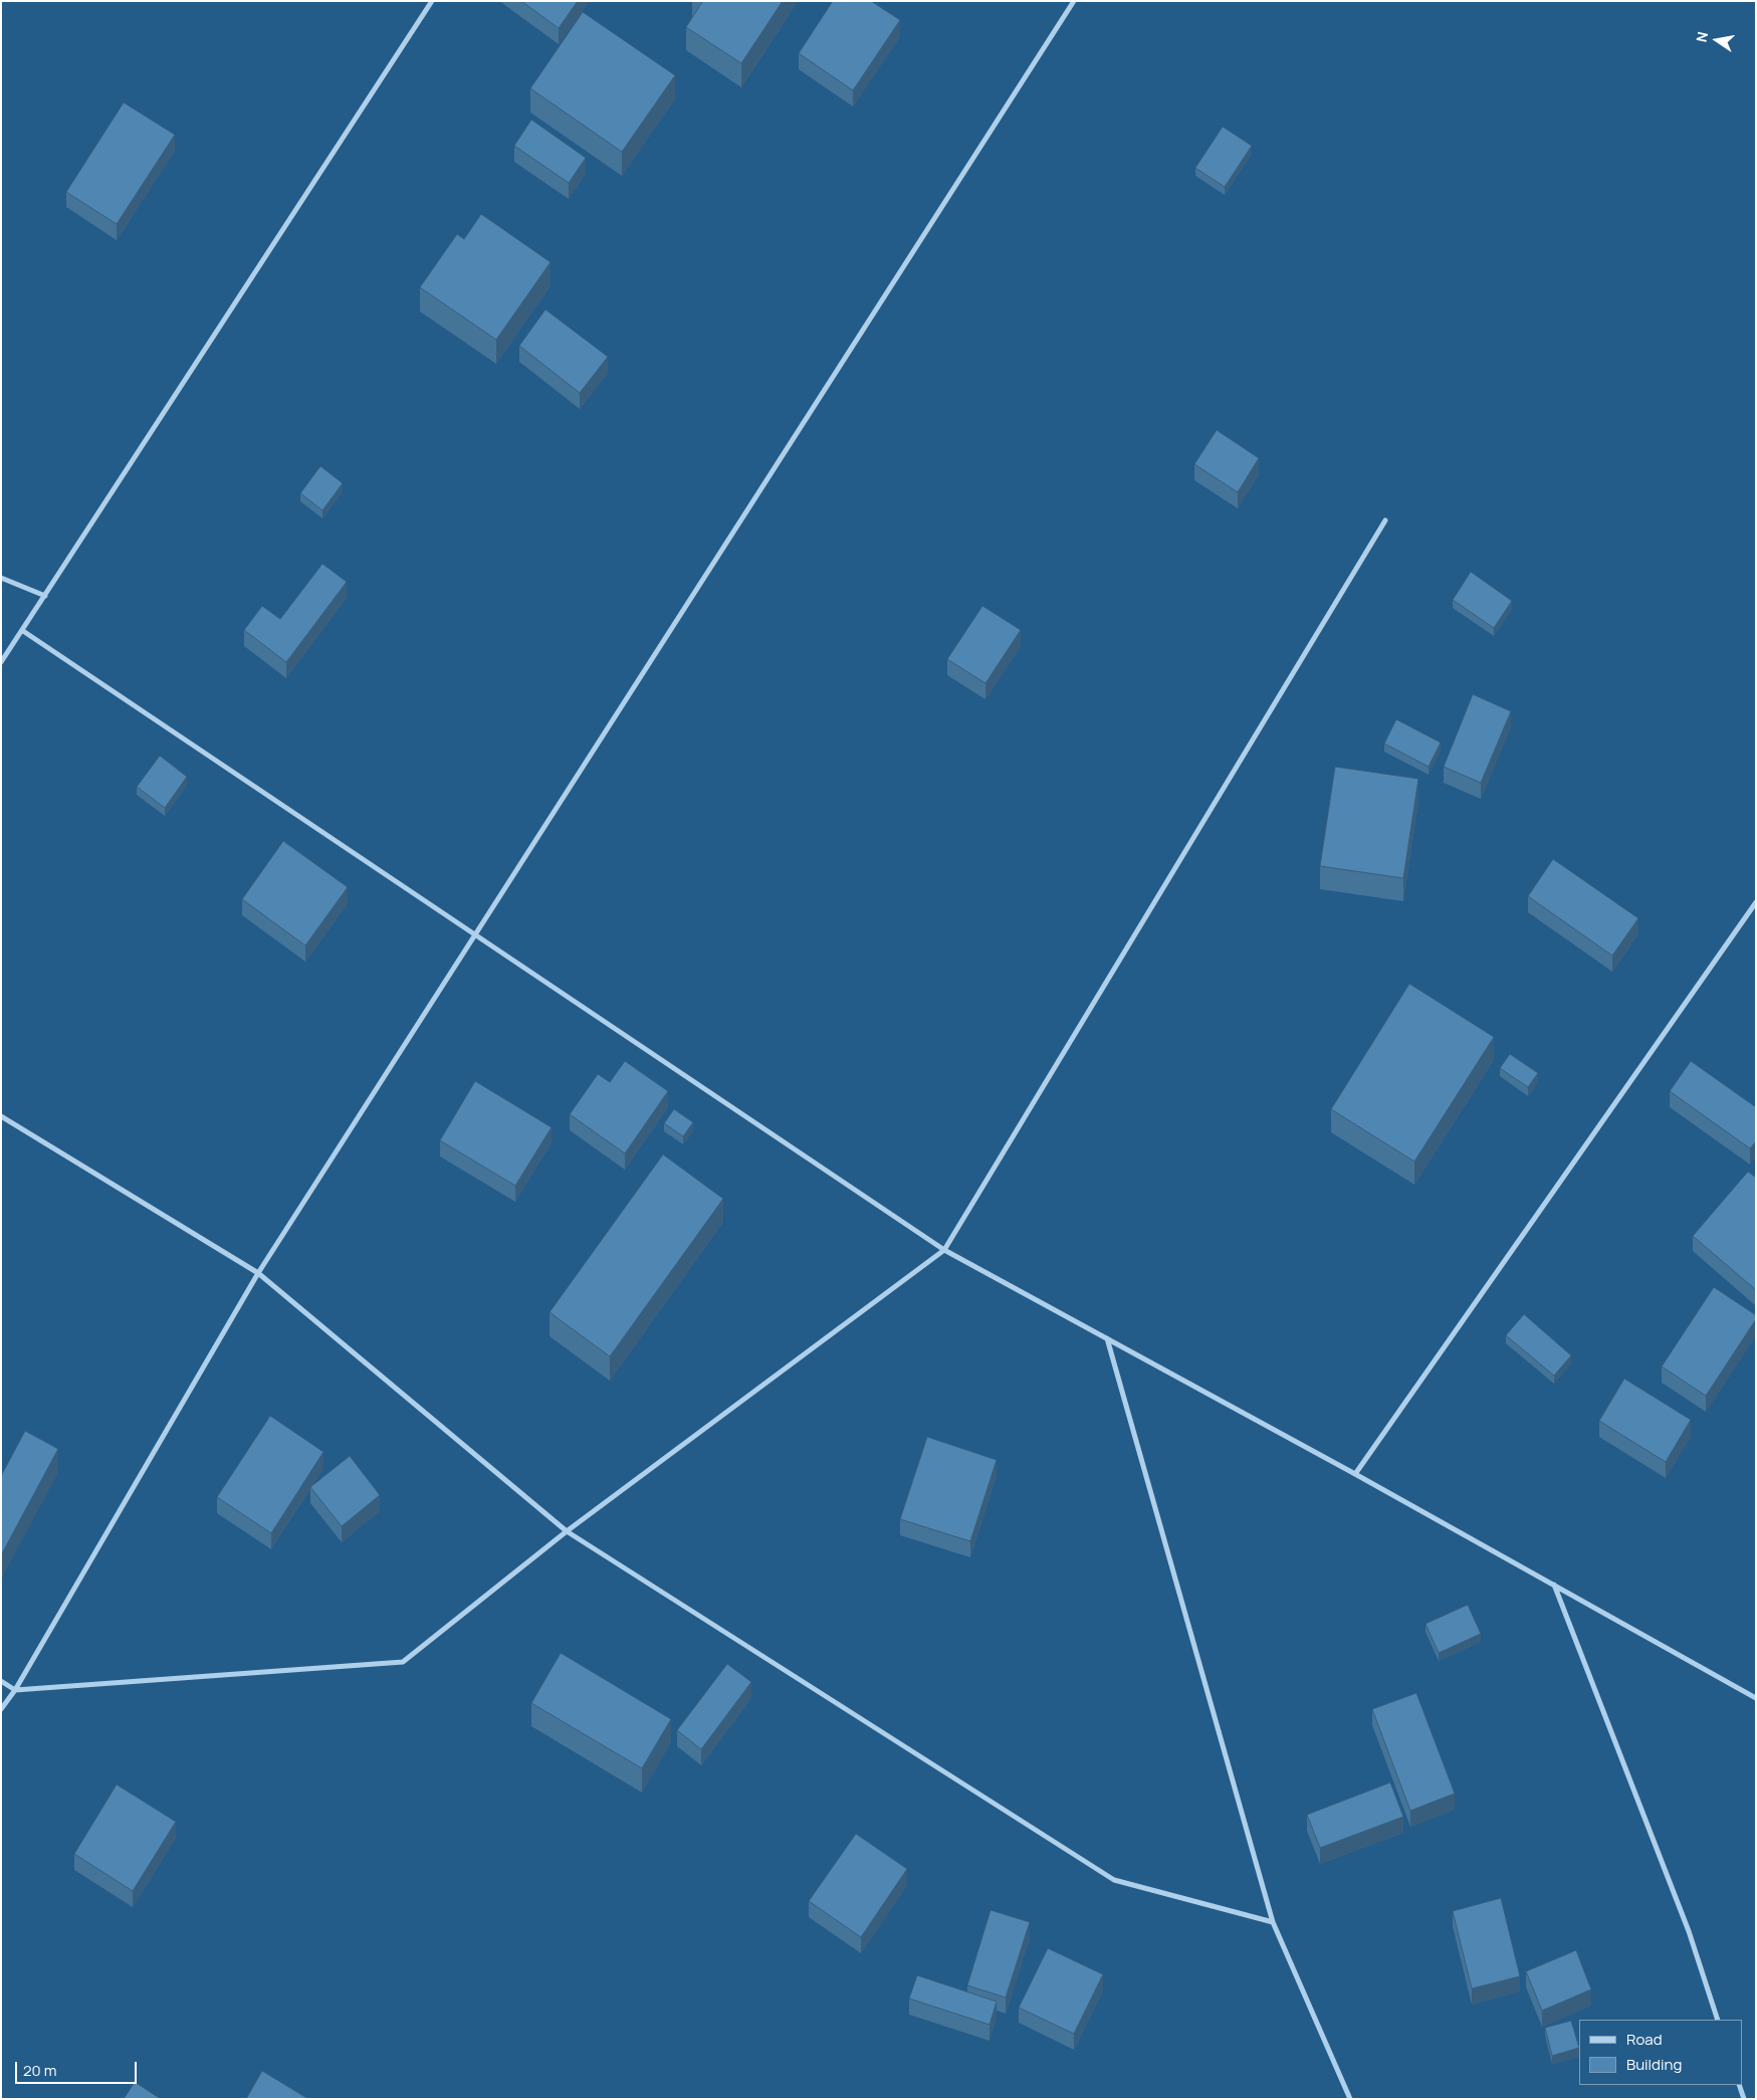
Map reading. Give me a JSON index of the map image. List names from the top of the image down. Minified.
{"legend":["Road","Building"],"scale_bar":"20 m","north":"left"}
